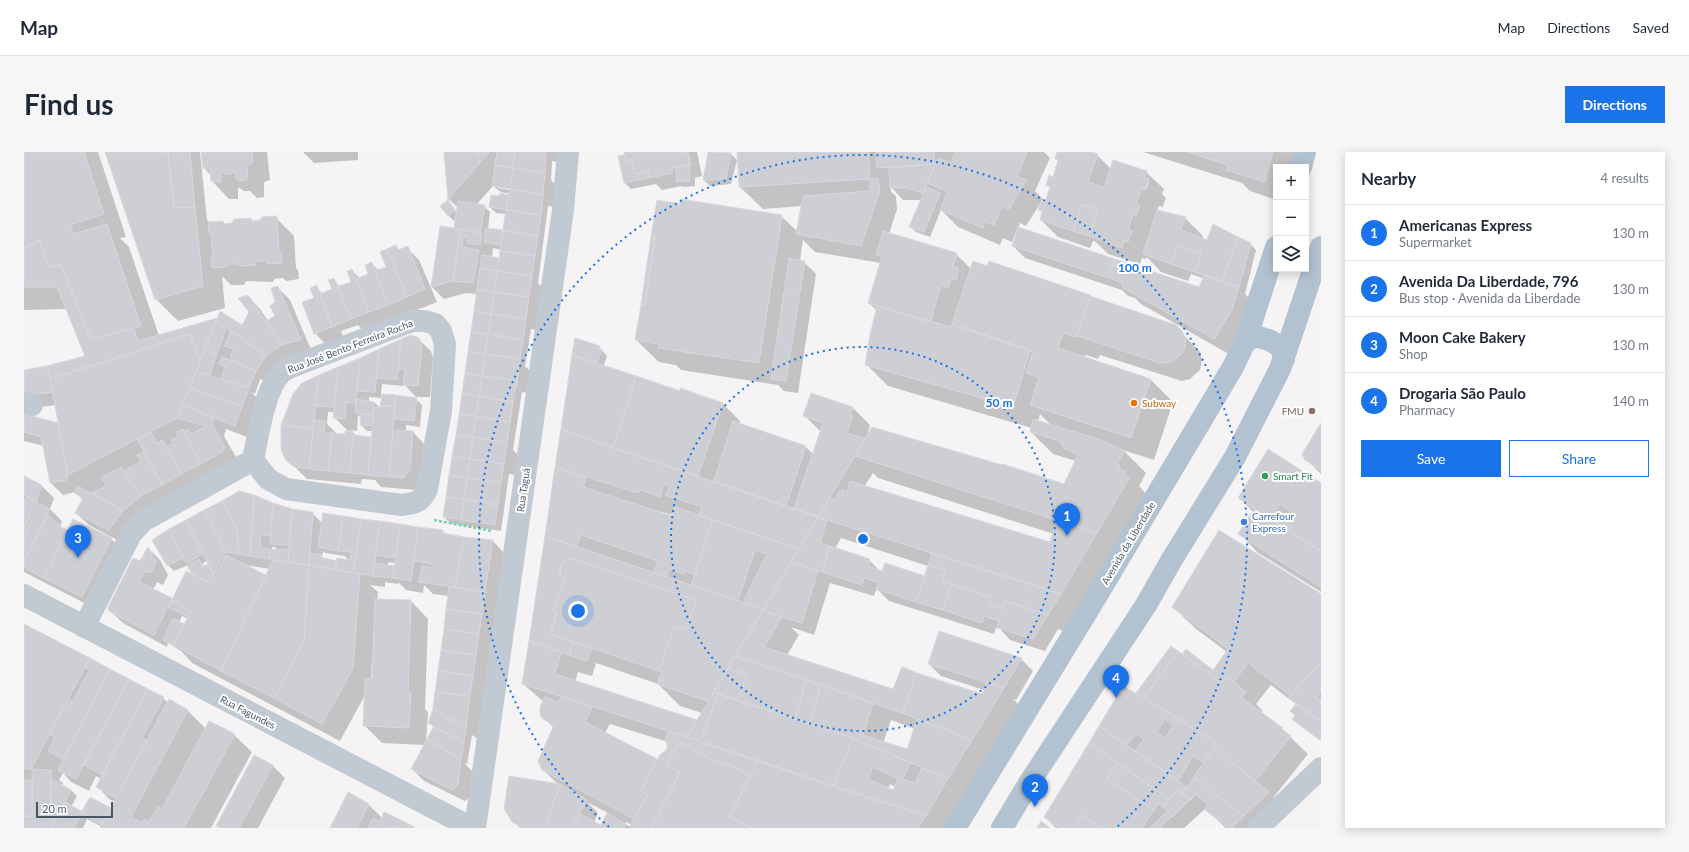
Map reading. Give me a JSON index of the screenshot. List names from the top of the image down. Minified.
{"streets":{"main road":["Avenida da Liberdade"],"street":["Rua José Bento Ferreira Rocha","Rua Taguá","Rua Fagundes"]},"places":["Subway","FMU","Smart Fit","Carrefour Express"],"scale_bar":"20 m","page":{"header":"Map","nav":["Map","Directions","Saved"],"buttons":["Directions",["Save","Share"]],"title":"Find us","heading":["Nearby","4 results"],"map_buttons":["+","−"],"list":[{"mark":"1","name":"Americanas Express","note":"Supermarket","value":"130 m"},{"mark":"2","name":"Avenida Da Liberdade, 796","note":"Bus stop · Avenida da Liberdade","value":"130 m"},{"mark":"3","name":"Moon Cake Bakery","note":"Shop","value":"130 m"},{"mark":"4","name":"Drogaria São Paulo","note":"Pharmacy","value":"140 m"}],"pins":["1","3","4","2"],"scale":"20 m"},"rings":["100 m","50 m"]}
